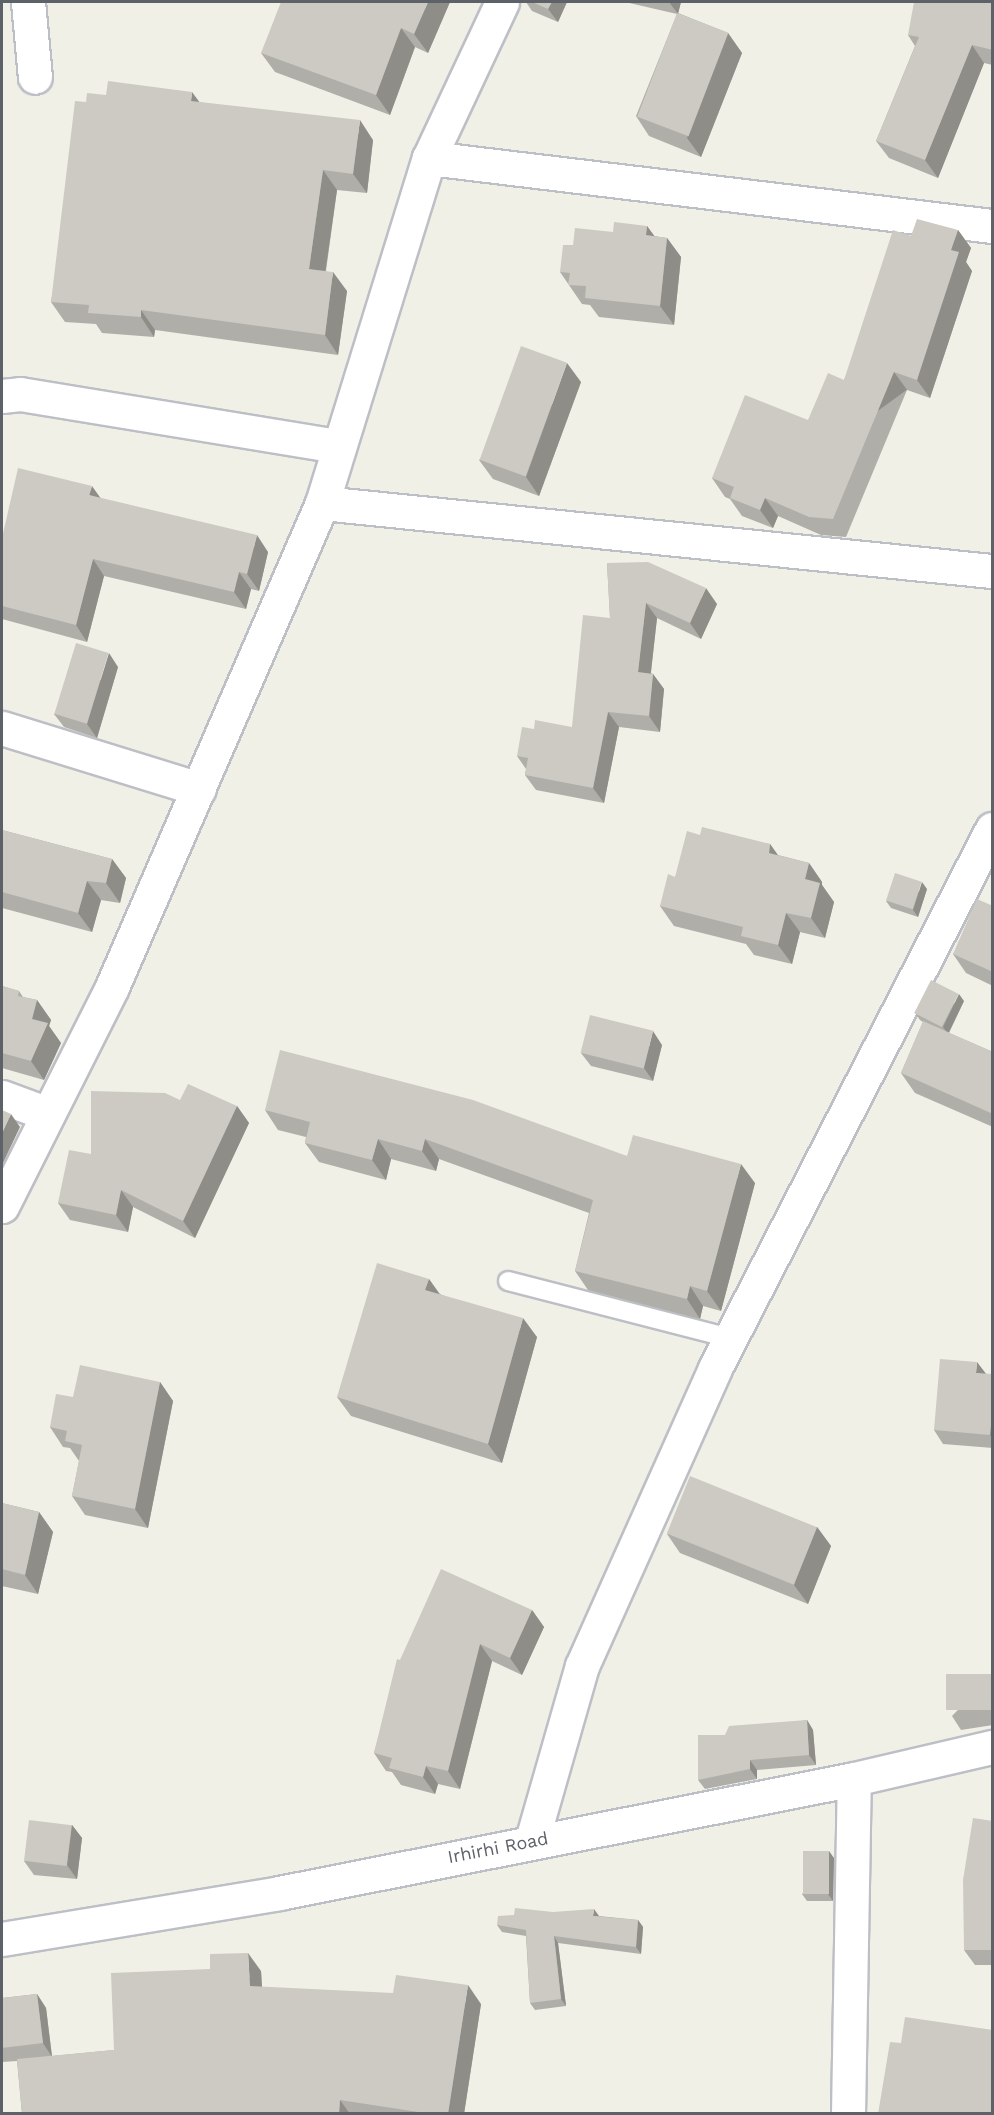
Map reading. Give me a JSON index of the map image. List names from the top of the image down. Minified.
{"streets":{"street":["Irhirhi Road"]}}
